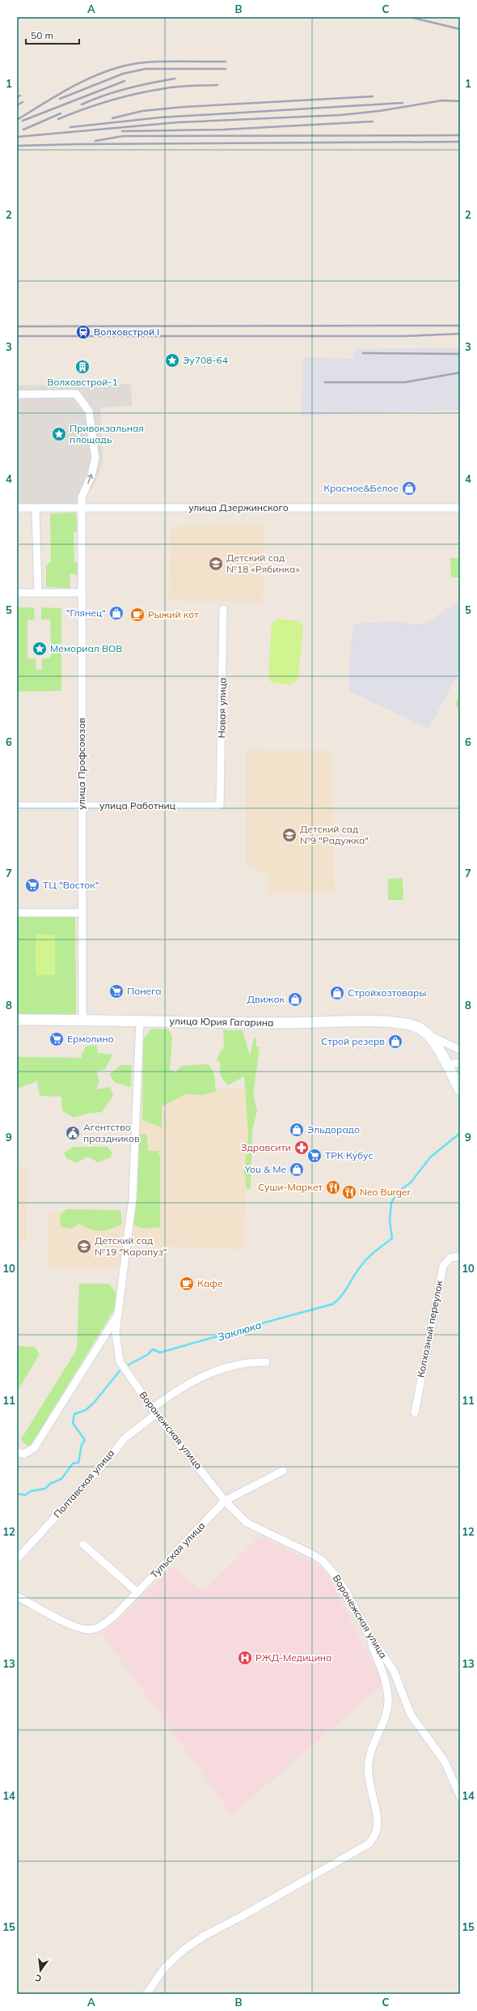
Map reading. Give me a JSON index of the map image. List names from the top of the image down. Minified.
{"streets":{"main road":["улица Юрия Гагарина"],"street":["улица Дзержинского","Новая улица","улица Профсоюзов","улица Работниц","Колхозный переулок","Воронежская улица","Полтавская улица","Тульская улица"]},"crossings":[["улица Дзержинского","улица Профсоюзов"],["Новая улица","улица Работниц"],["улица Профсоюзов","улица Работниц"],["улица Профсоюзов","улица Юрия Гагарина"],["Воронежская улица","Полтавская улица"],["Воронежская улица","Тульская улица"]],"water":["Заклюка"],"places":{"station":["Волховстрой I"],"place":["Эу708-64","Привокзальная площадь","Мемориал ВОВ"],"building":["Волховстрой-1"],"shop":["Красное&Белое","\"Глянец\"","Стройхозтовары","Движок","Строй резерв","Эльдорадо","You & Me"],"school or university":["Детский сад №18 «Рябинка»","Детский cад №9 \"Радужка\"","Детский сад №19 \"Карапуз\""],"cafe":["Рыжий кот","Кафе"],"supermarket":["ТЦ \"Восток\"","Понега","Ермолино","ТРК Кубус"],"public building":["Агентство праздников"],"pharmacy":["Здравсити"],"restaurant":["Суши-Маркет","Neo Burger"],"hospital":["РЖД-Медицина"]},"scale_bar":"50 m","north":"bottom","grid":{"columns":["A","B","C"],"rows":["1","2","3","4","5","6","7","8","9","10","11","12","13","14","15"]}}
